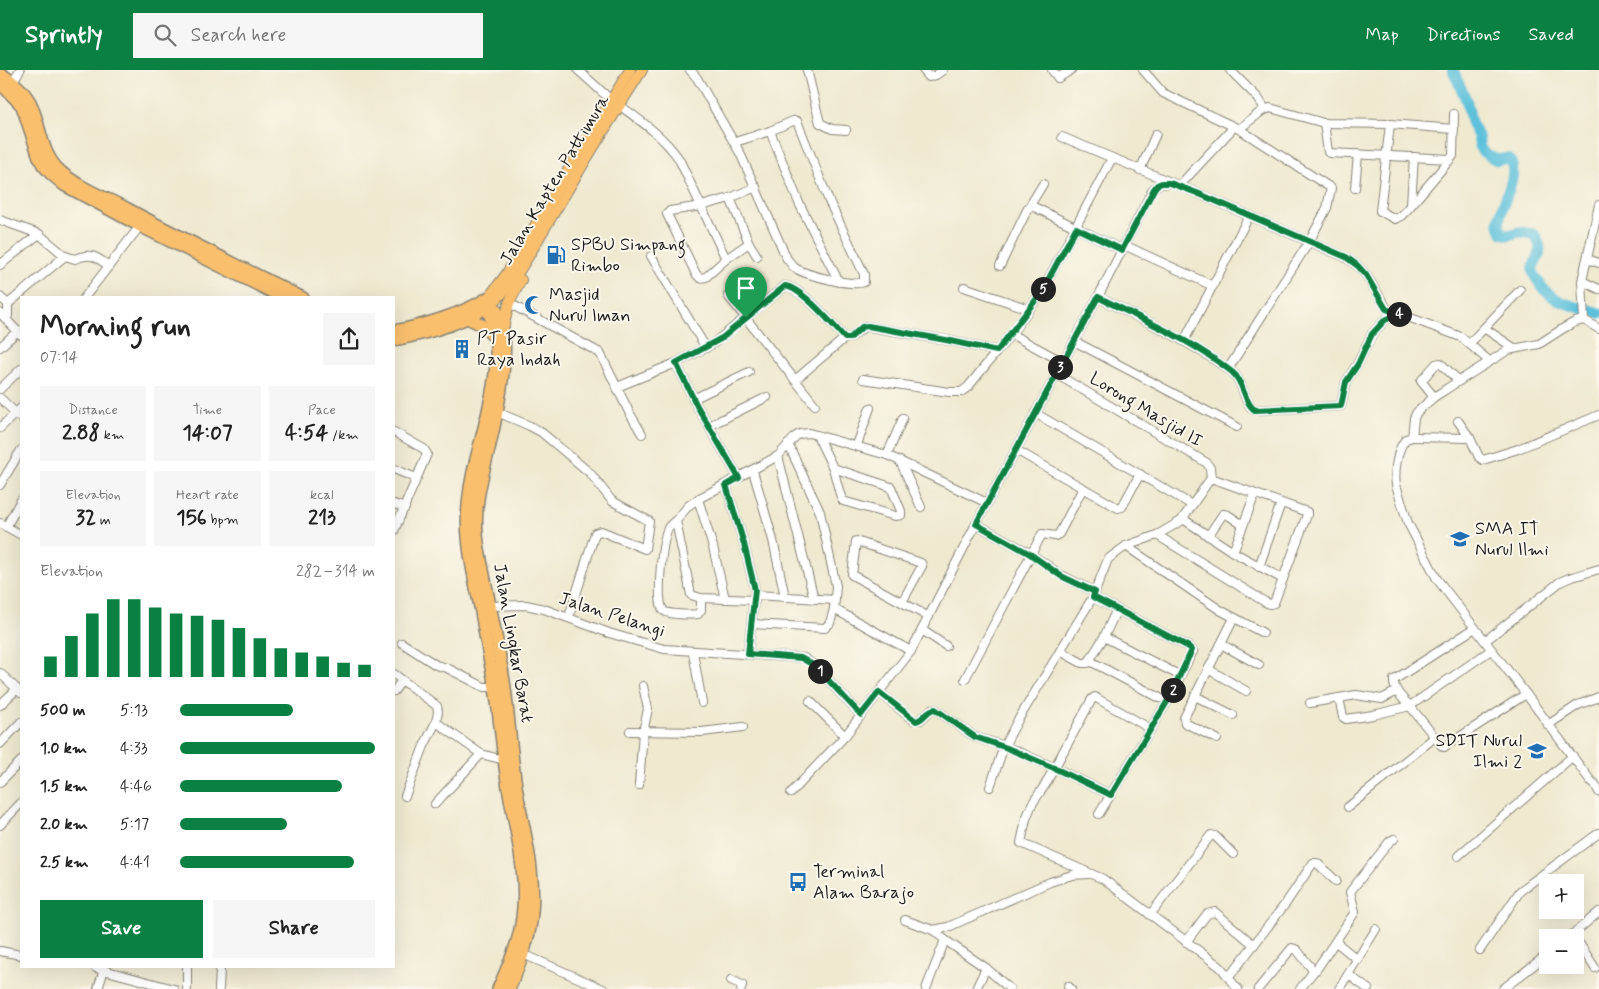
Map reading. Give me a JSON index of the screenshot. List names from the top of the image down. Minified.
{"streets":{"highway":["Jalan Lingkar Barat"],"main road":["Jalan Kapten Pattimura"],"street":["Lorong Masjid II","Jalan Pelangi"]},"crossings":[["Jalan Kapten Pattimura","Jalan Lingkar Barat"],["Jalan Pelangi","Jalan Lingkar Barat"]],"places":{"fuel station":["SPBU Simpang Rimbo"],"mosque":["Masjid Nurul Iman"],"building":["PT Pasir Raya Indah"],"school or university":["SMA IT Nurul Ilmi","SDIT Nurul Ilmi 2"],"bus stop":["Terminal Alam Barajo"]},"page":{"header":"Sprintly","search":"Search here","nav":["Map","Directions","Saved"],"pins":["5","4","3","1","2"],"heading":["Morning run","07:14"],"stats":[["Distance","2.88 km"],["Time","14:07"],["Pace","4:54 /km"],["Elevation","32 m"],["Heart rate","156 bpm"],["kcal","213"]],"chart":["Elevation","282–314 m"],"list":[{"name":"500 m","note":"5:13"},{"name":"1.0 km","note":"4:33"},{"name":"1.5 km","note":"4:46"},{"name":"2.0 km","note":"5:17"},{"name":"2.5 km","note":"4:41"}],"map_buttons":["+","−"],"buttons":["Save","Share"]}}
